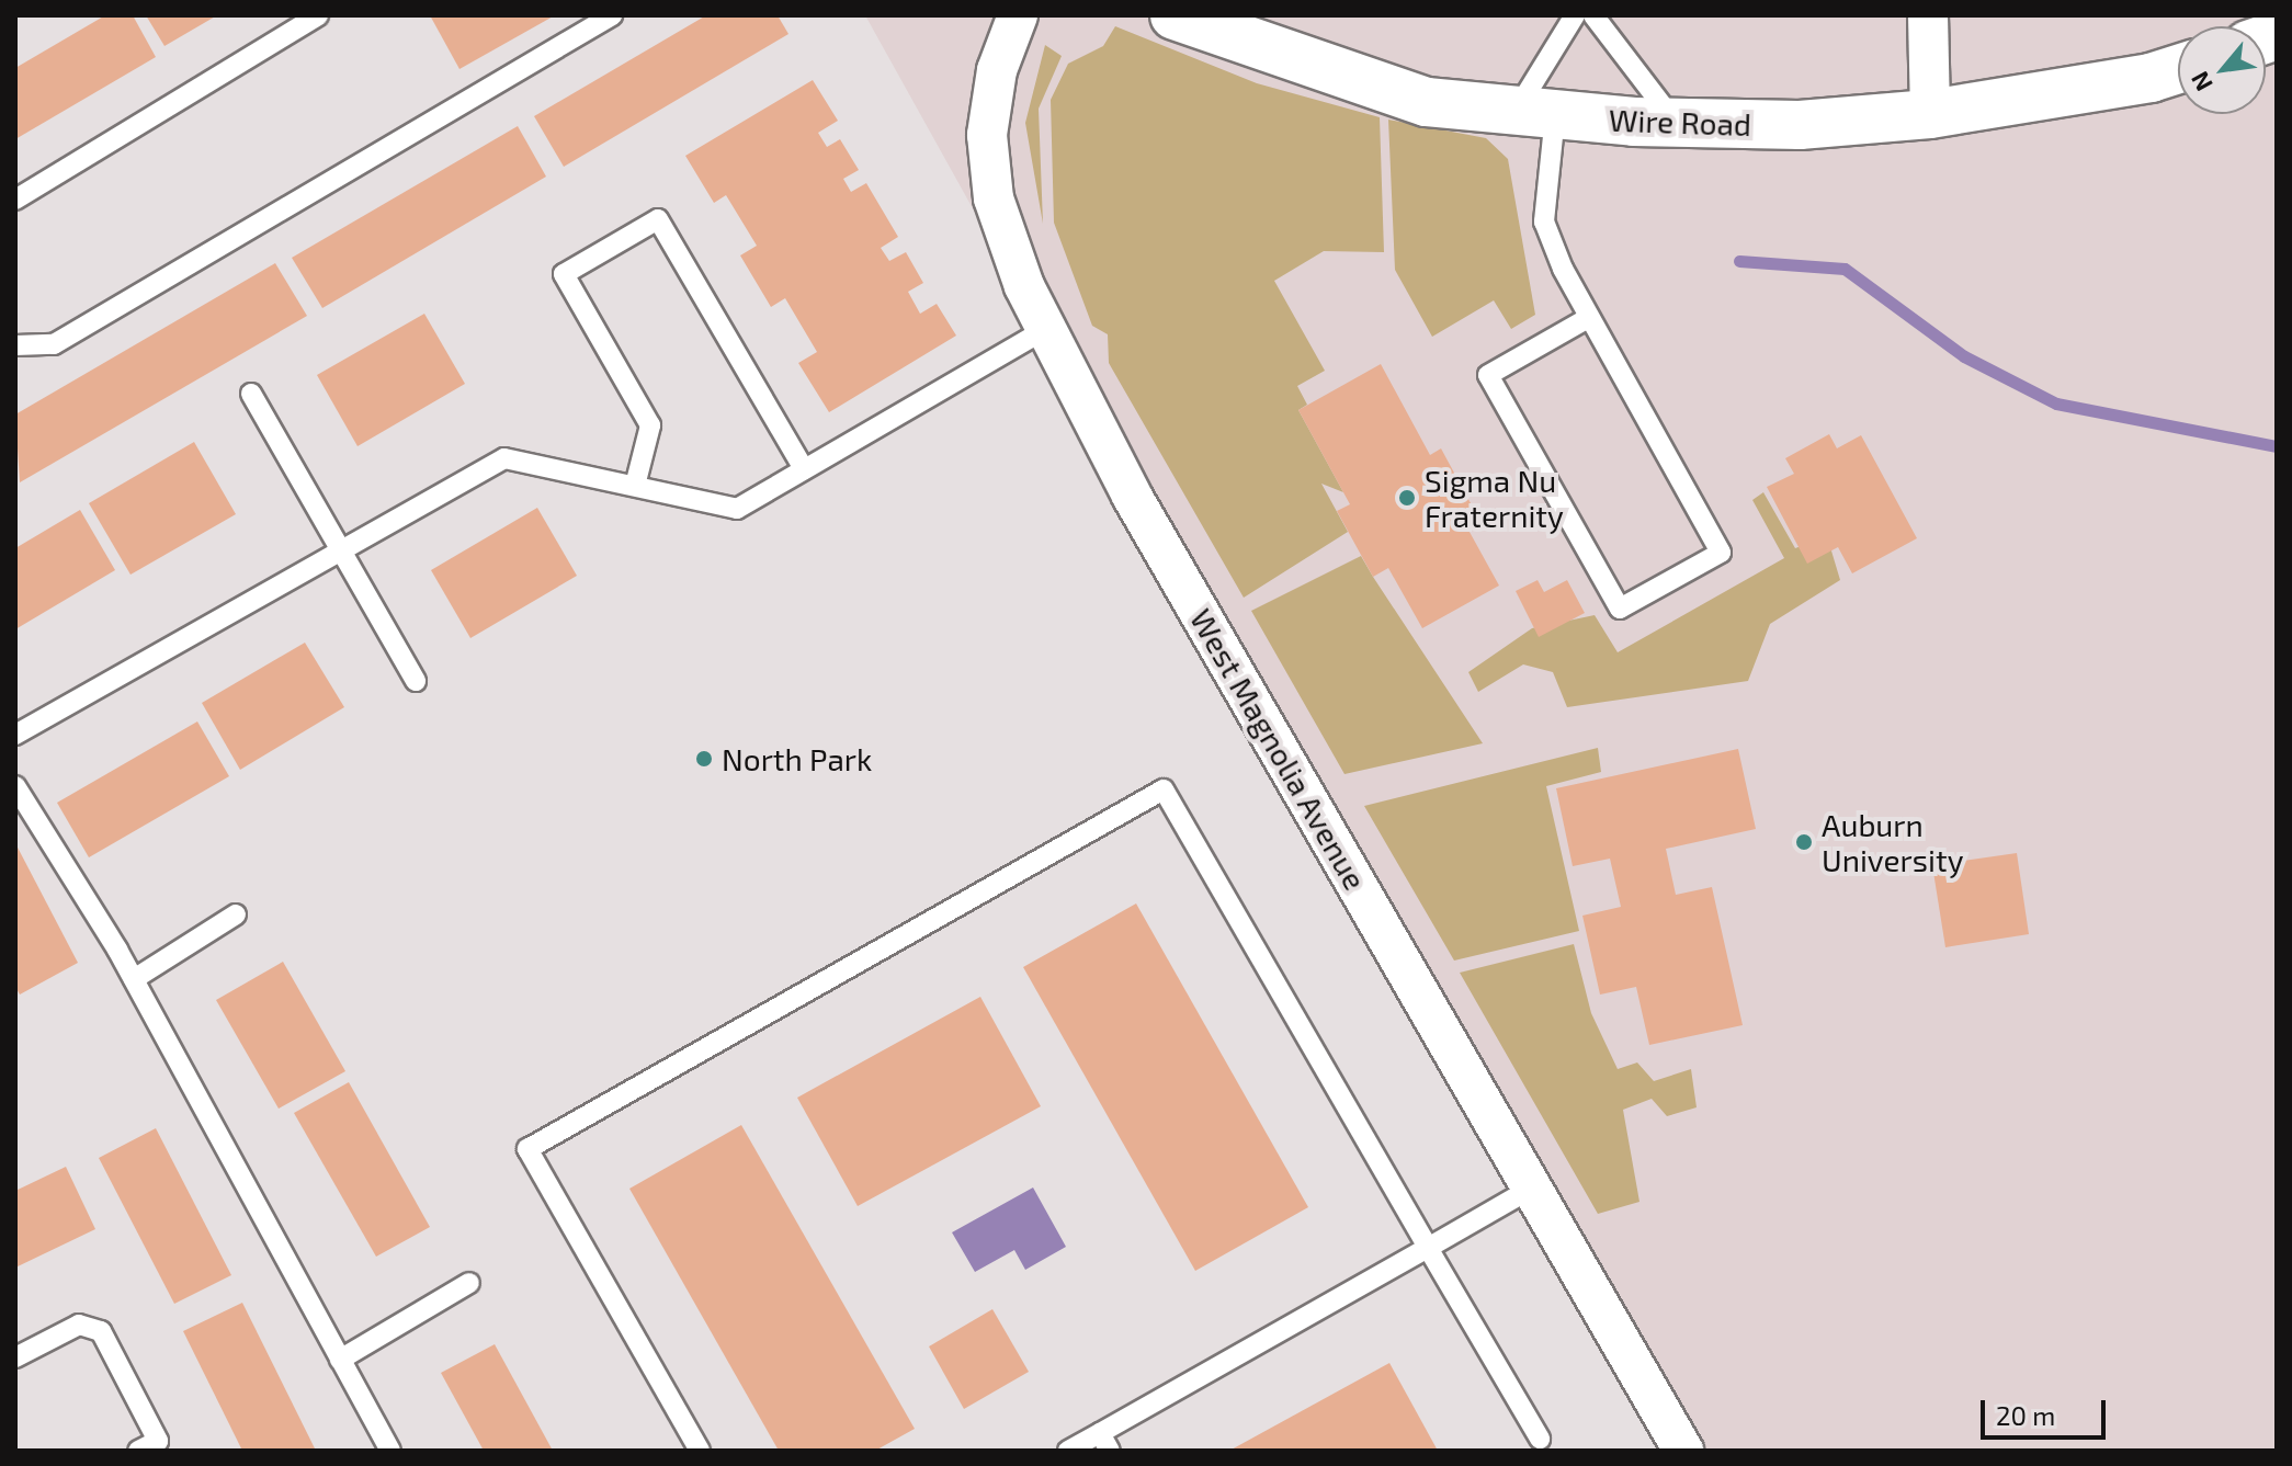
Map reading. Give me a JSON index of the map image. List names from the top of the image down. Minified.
{"streets":{"street":["Wire Road","West Magnolia Avenue"]},"places":["Sigma Nu Fraternity","North Park","Auburn University"],"scale_bar":"20 m","north":"bottom left"}
